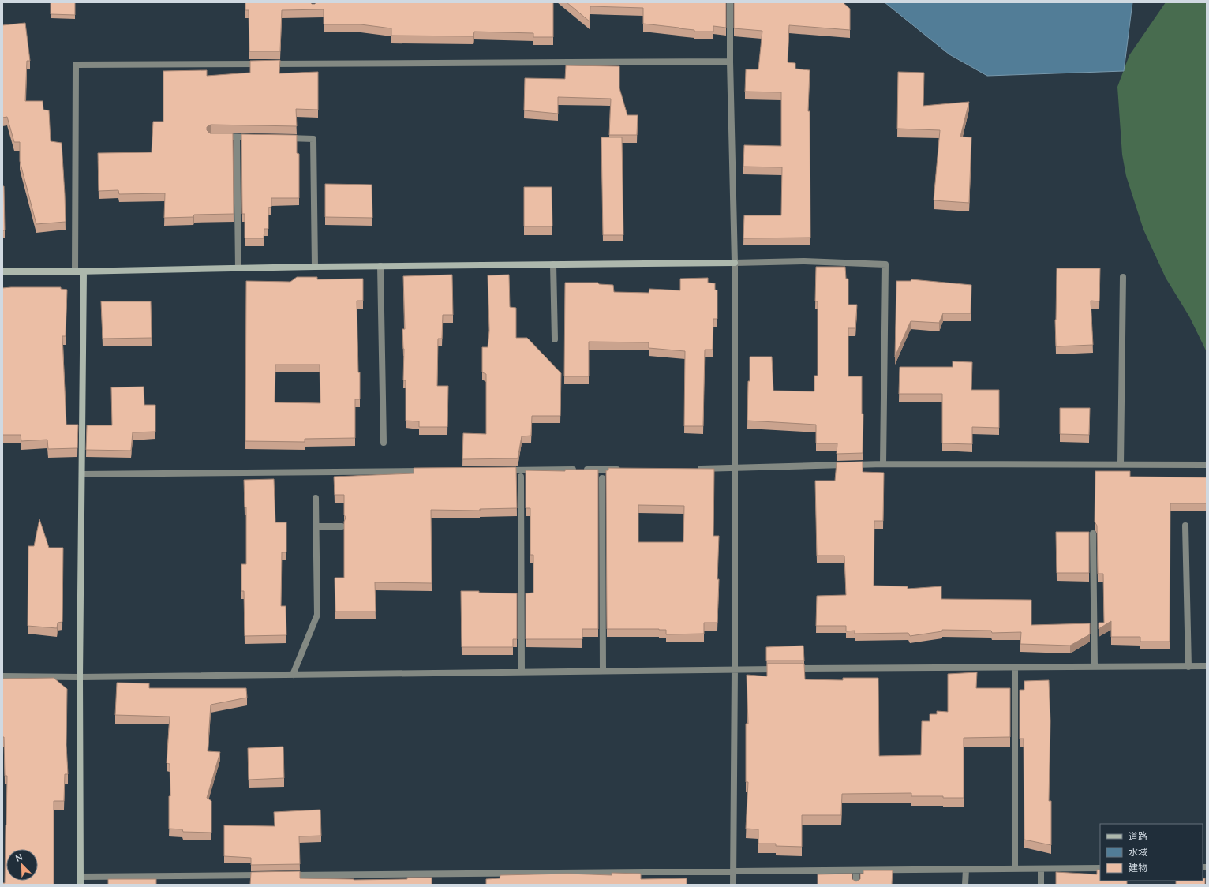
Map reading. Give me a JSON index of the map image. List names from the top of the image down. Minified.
{"legend":["道路","水域","建物"],"north":"top left"}
